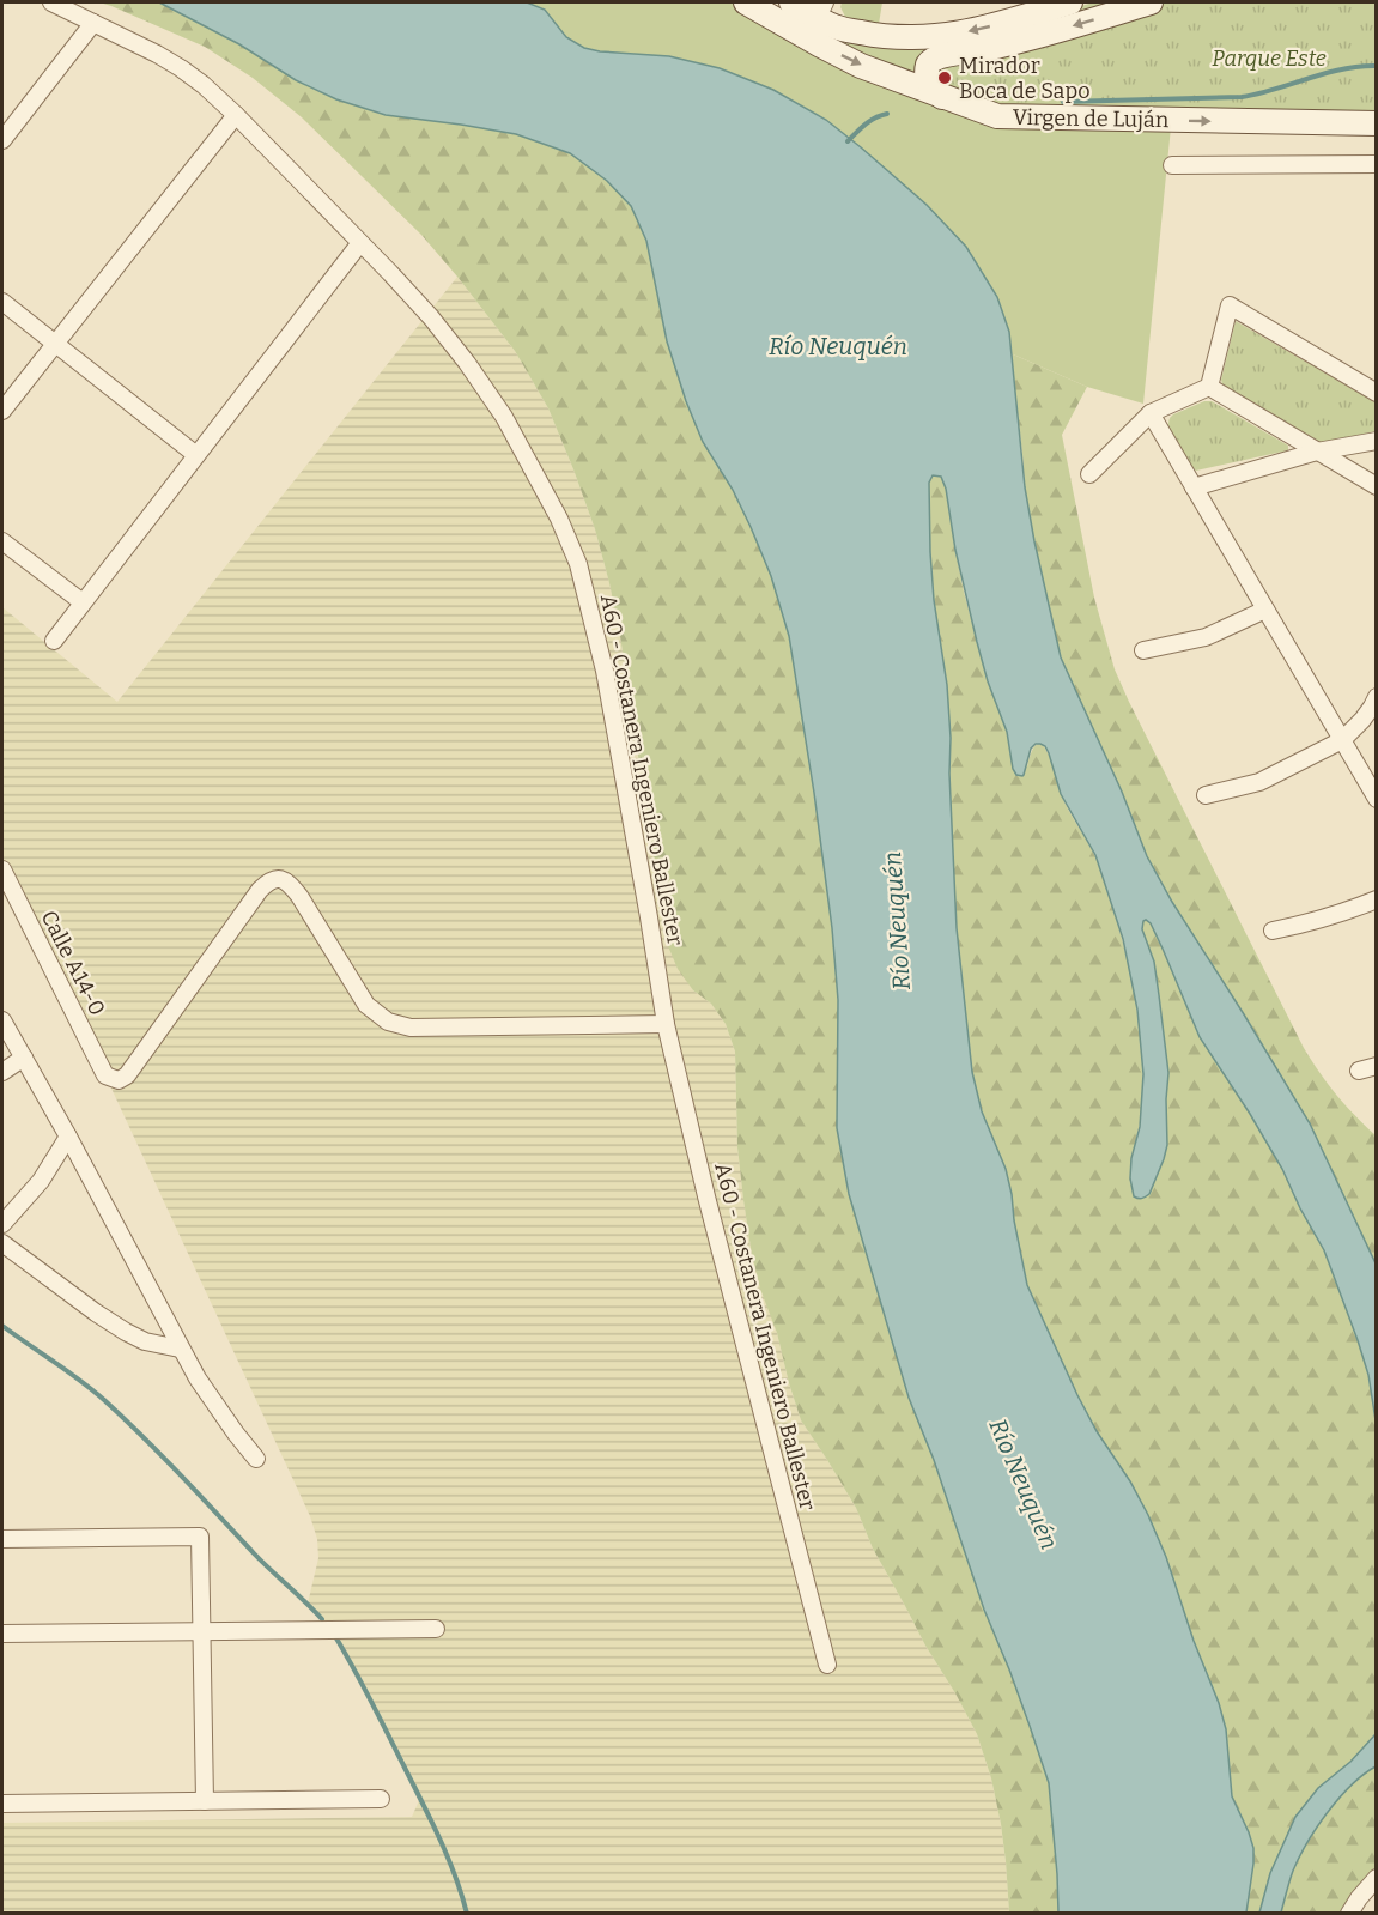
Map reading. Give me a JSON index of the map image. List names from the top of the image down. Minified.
{"streets":{"street":["Virgen de Luján","A60 - Costanera Ingeniero Ballester","Calle A14-0"]},"crossings":[["A60 - Costanera Ingeniero Ballester","Calle A14-0"]],"water":["Río Neuquén"],"parks":["Parque Este"],"places":["Mirador Boca de Sapo"]}
